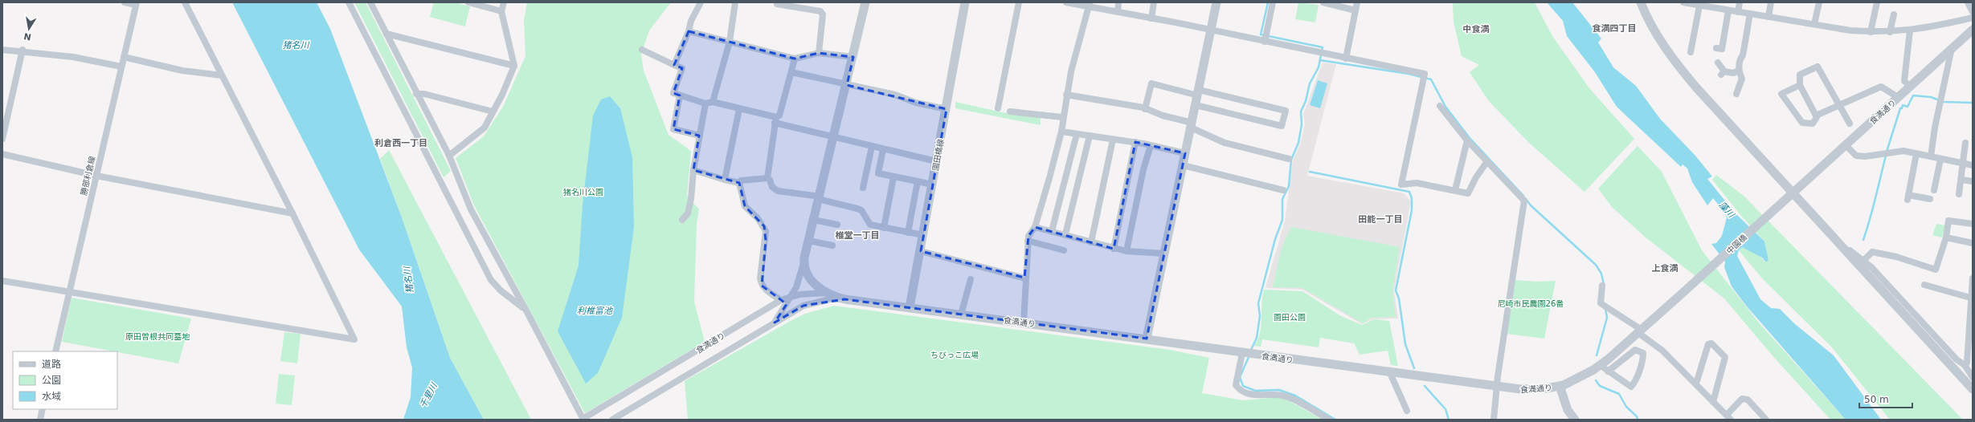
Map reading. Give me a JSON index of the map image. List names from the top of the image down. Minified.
{"streets":{"street":["食満通り","園田橋線","勝部利倉線","中園橋"]},"crossings":[["食満通り","園田橋線"],["食満通り","中園橋"]],"districts":["食満四丁目","中食満","利倉西一丁目","田能一丁目","椎堂一丁目","上食満"],"water":["猪名川","藻川","利椎富池","千里川"],"parks":["猪名川公園","尼崎市民農園26番","園田公園","原田曽根共同墓地","ちびっこ広場"],"legend":["道路","公園","水域"],"scale_bar":"50 m","north":"bottom"}
